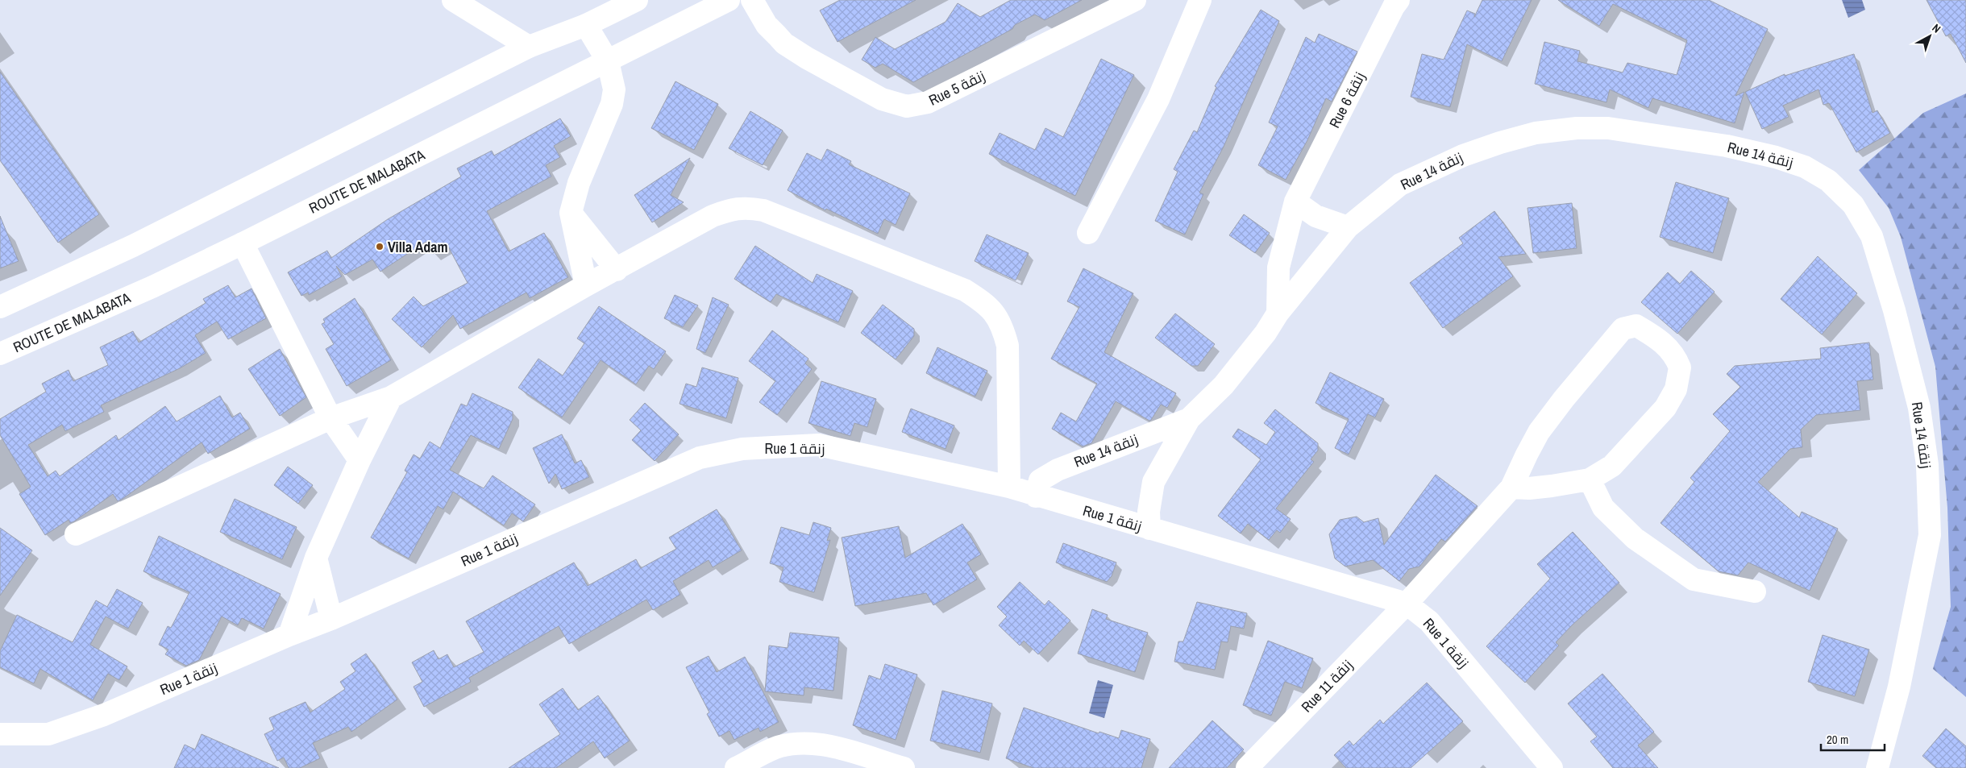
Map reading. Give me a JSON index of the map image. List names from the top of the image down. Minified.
{"streets":{"street":["Rue 5 زنقة","Rue 6 زنقة","Rue 14 زنقة","ROUTE DE MALABATA","Rue 1 زنقة","Rue 11 زنقة"]},"crossings":[["Rue 6 زنقة","Rue 14 زنقة"],["Rue 14 زنقة","Rue 1 زنقة"],["Rue 1 زنقة","Rue 11 زنقة"]],"places":["Villa Adam"],"scale_bar":"20 m","north":"top right"}
